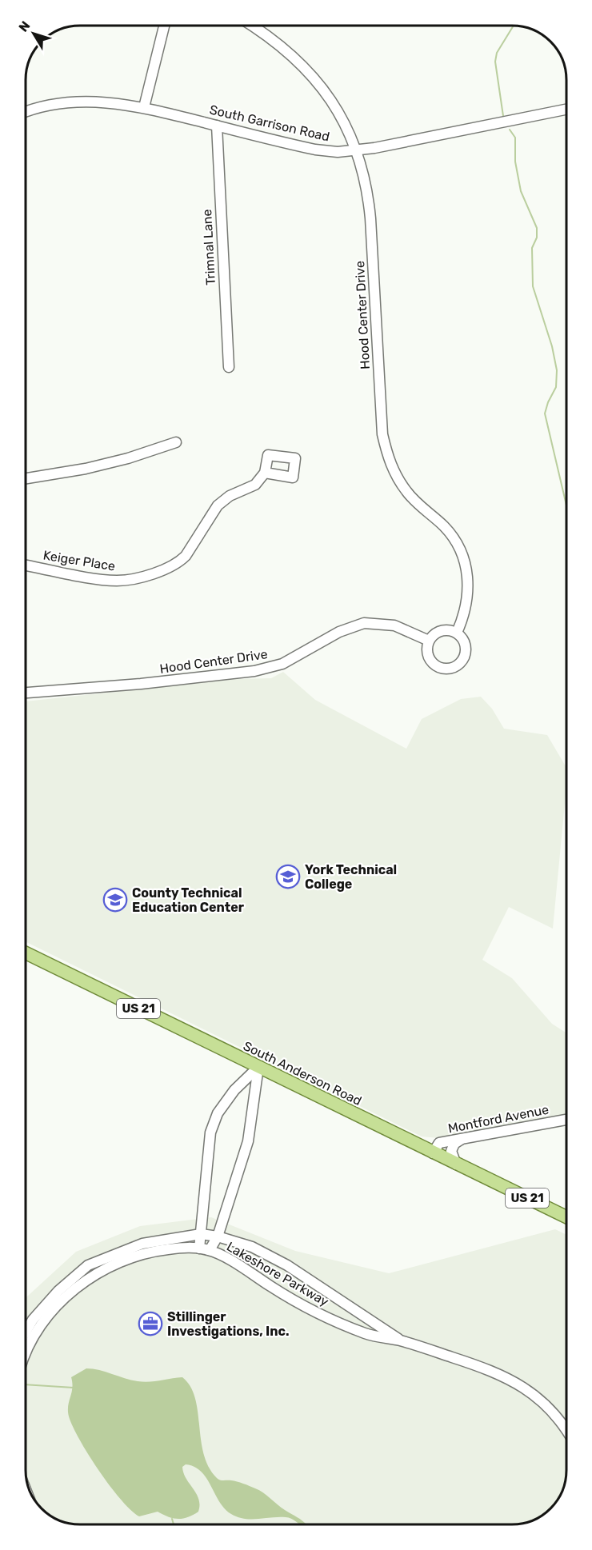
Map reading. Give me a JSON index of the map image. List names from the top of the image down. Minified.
{"streets":{"main road":["US 21","South Anderson Road"],"street":["South Garrison Road","Trimnal Lane","Hood Center Drive","Keiger Place","Montford Avenue","Lakeshore Parkway"]},"crossings":[["South Garrison Road","Trimnal Lane"],["South Garrison Road","Hood Center Drive"],["South Anderson Road","Montford Avenue"]],"places":{"school or university":["York Technical College","County Technical Education Center"],"office":["Stillinger Investigations, Inc."]},"north":"top left"}
